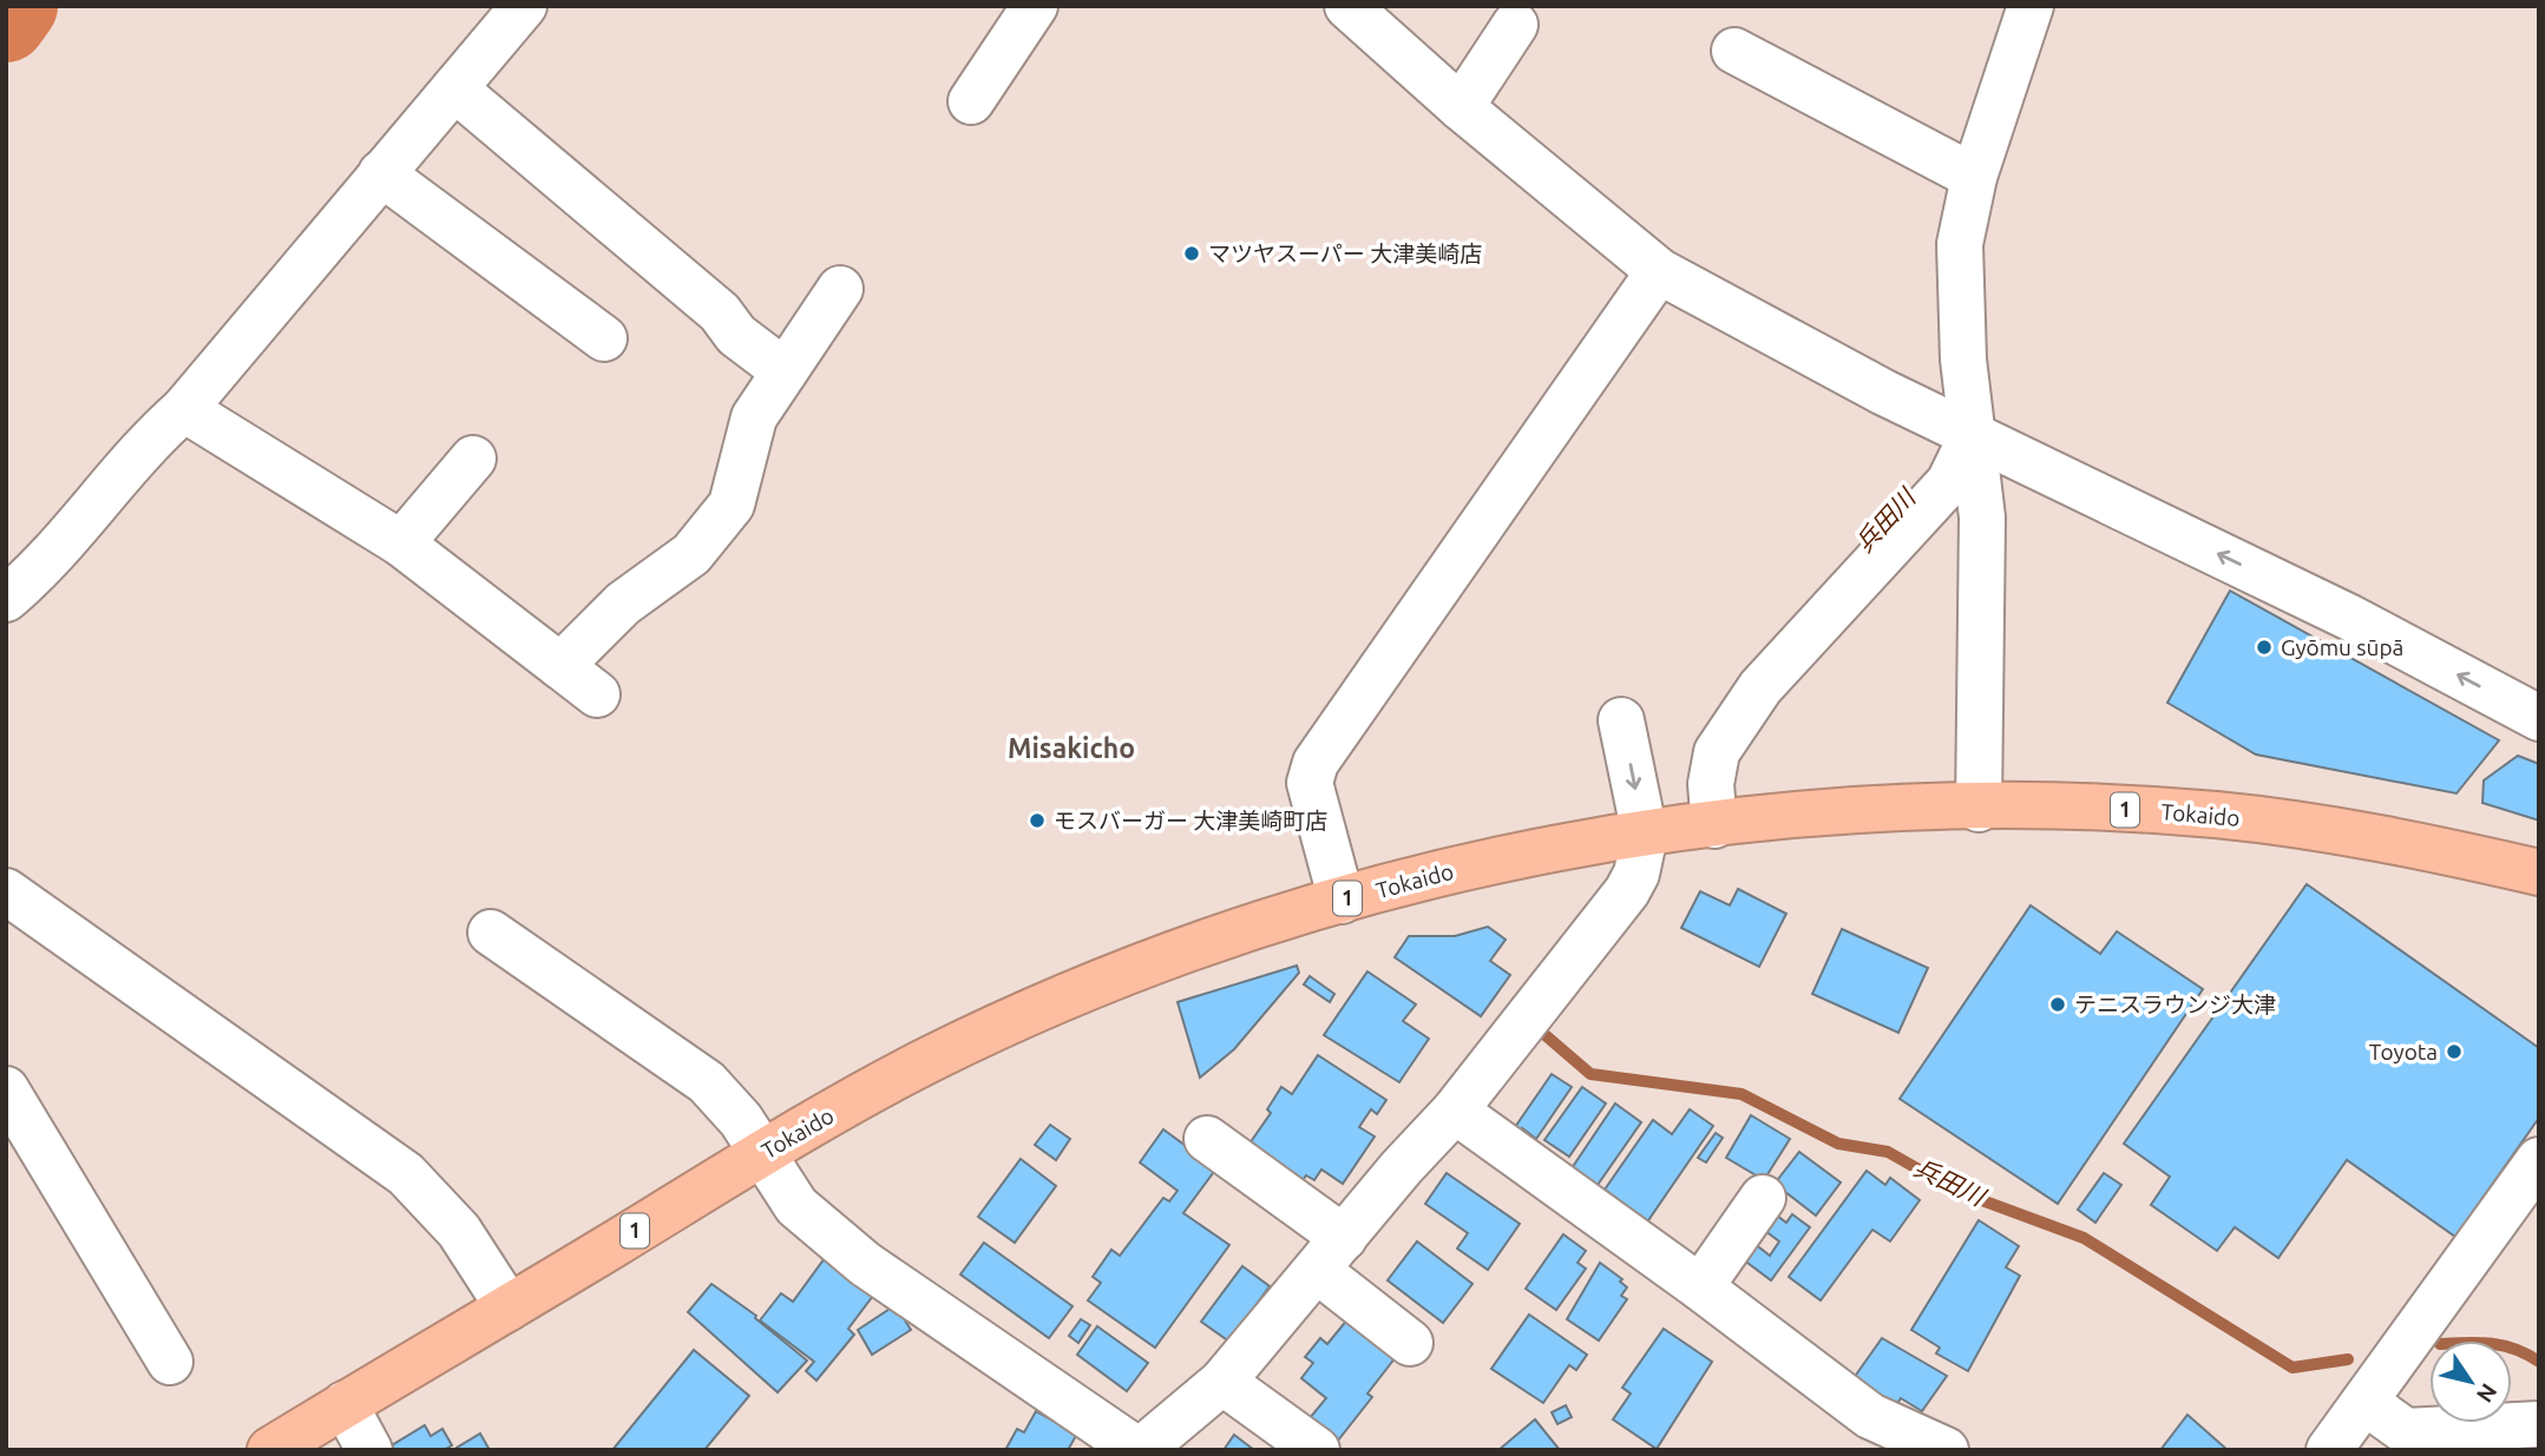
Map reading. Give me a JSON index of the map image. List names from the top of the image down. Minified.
{"streets":{"highway":["1","Tokaido"]},"districts":["Misakicho"],"water":["兵田川"],"places":["マツヤスーパー 大津美崎店","Gyōmu sūpā","モスバーガー 大津美崎町店","テニスラウンジ大津","Toyota"],"north":"bottom right"}
